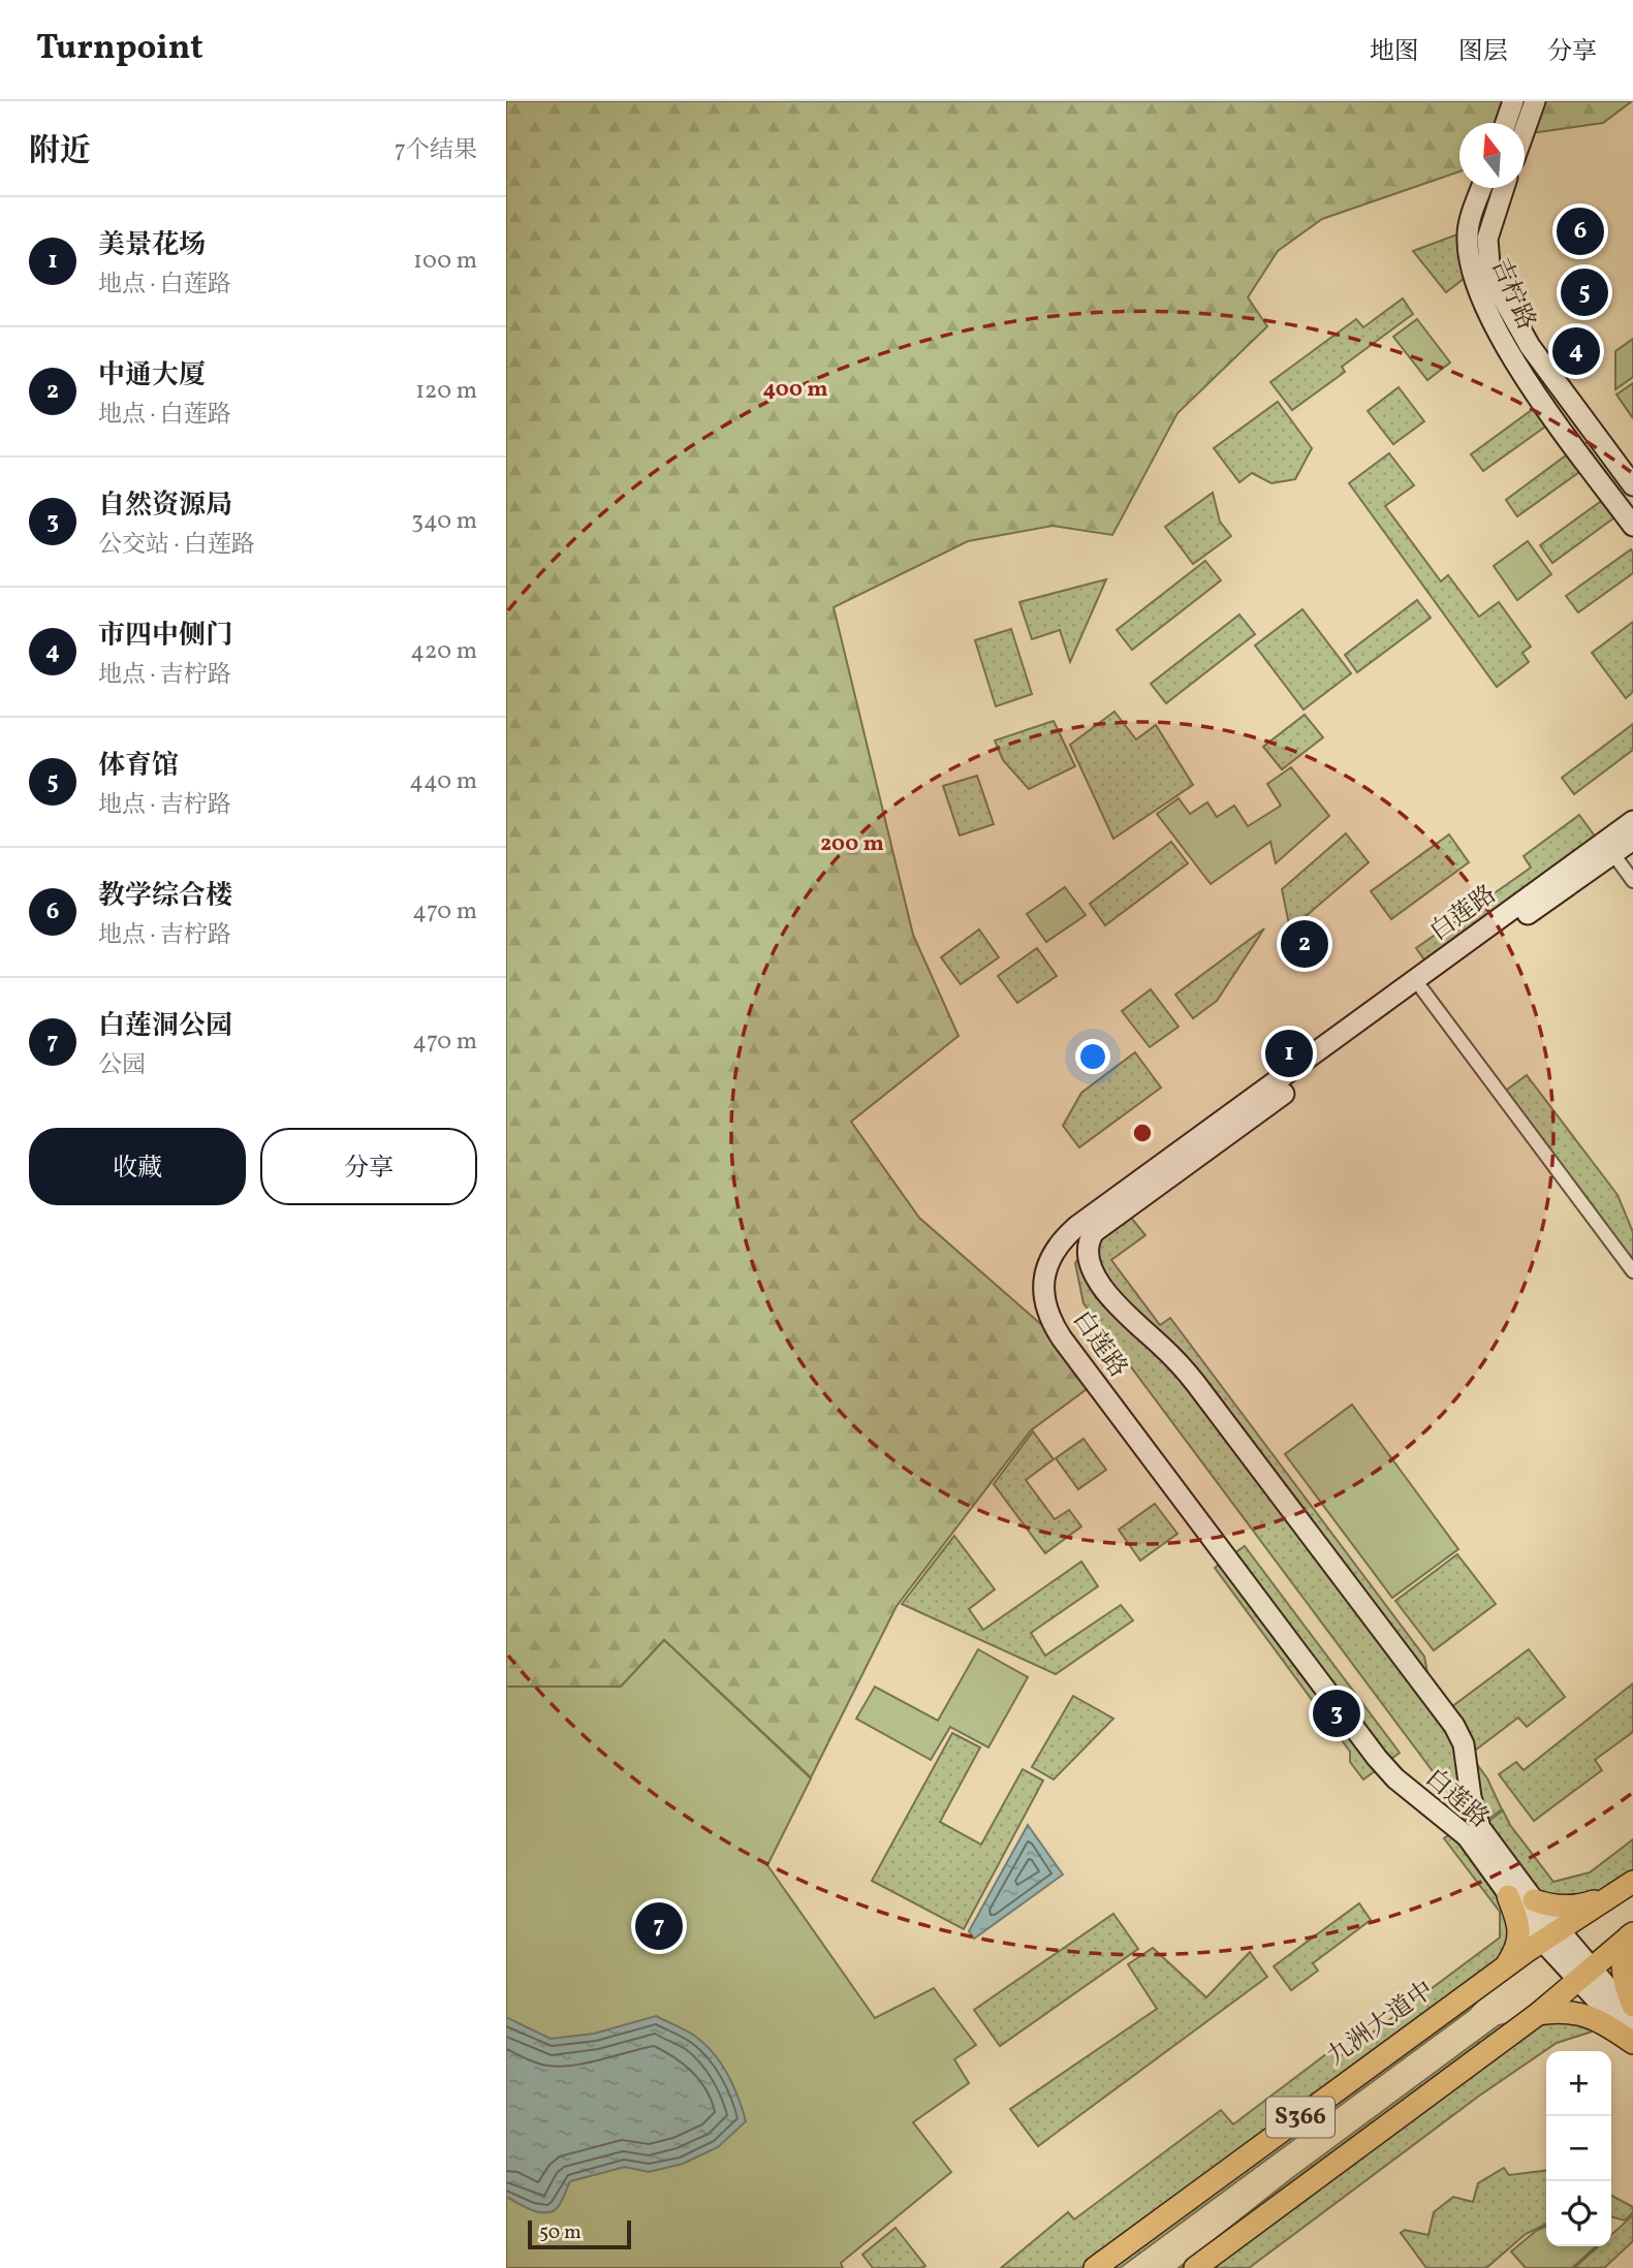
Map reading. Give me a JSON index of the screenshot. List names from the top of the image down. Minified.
{"streets":{"main road":["吉柠路","白莲路","九洲大道中","S366"]},"crossings":[["白莲路","九洲大道中"],["白莲路","S366"]],"scale_bar":"50 m","north":"top","page":{"header":"Turnpoint","nav":["地图","图层","分享"],"heading":["附近","7个结果"],"list":[{"mark":"1","name":"美景花场","note":"地点 · 白莲路","value":"100 m"},{"mark":"2","name":"中通大厦","note":"地点 · 白莲路","value":"120 m"},{"mark":"3","name":"自然资源局","note":"公交站 · 白莲路","value":"340 m"},{"mark":"4","name":"市四中侧门","note":"地点 · 吉柠路","value":"420 m"},{"mark":"5","name":"体育馆","note":"地点 · 吉柠路","value":"440 m"},{"mark":"6","name":"教学综合楼","note":"地点 · 吉柠路","value":"470 m"},{"mark":"7","name":"白莲洞公园","note":"公园","value":"470 m"}],"pins":["6","5","4","2","1","3","7"],"buttons":["收藏","分享"],"map_buttons":["+","−"],"scale":"50 m"},"rings":["400 m","200 m"]}
